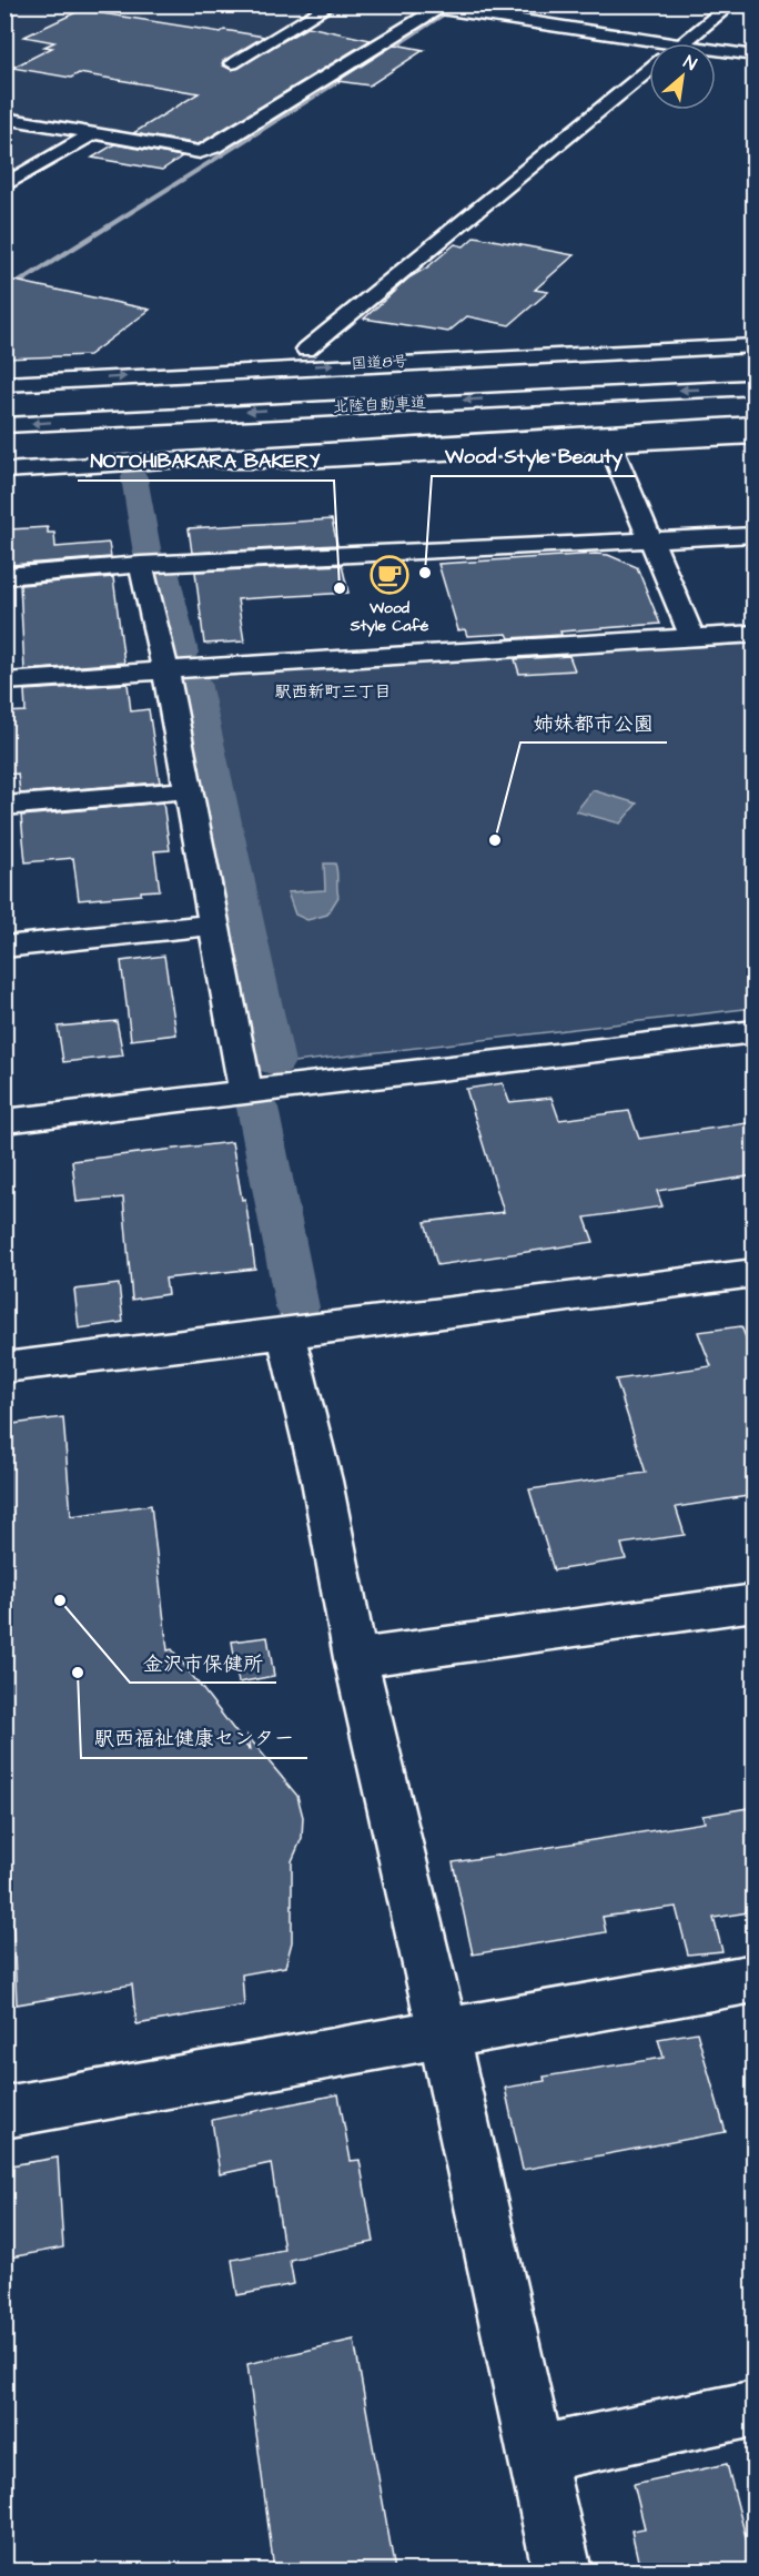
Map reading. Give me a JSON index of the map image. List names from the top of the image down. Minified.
{"streets":{"main road":["国道8号","北陸自動車道"]},"districts":["駅西新町三丁目"],"places":{"other":["Wood Style Beauty","NOTOHIBAKARA BAKERY","姉妹都市公園","金沢市保健所","駅西福祉健康センター"],"cafe":["Wood Style Café"]},"north":"top right"}
